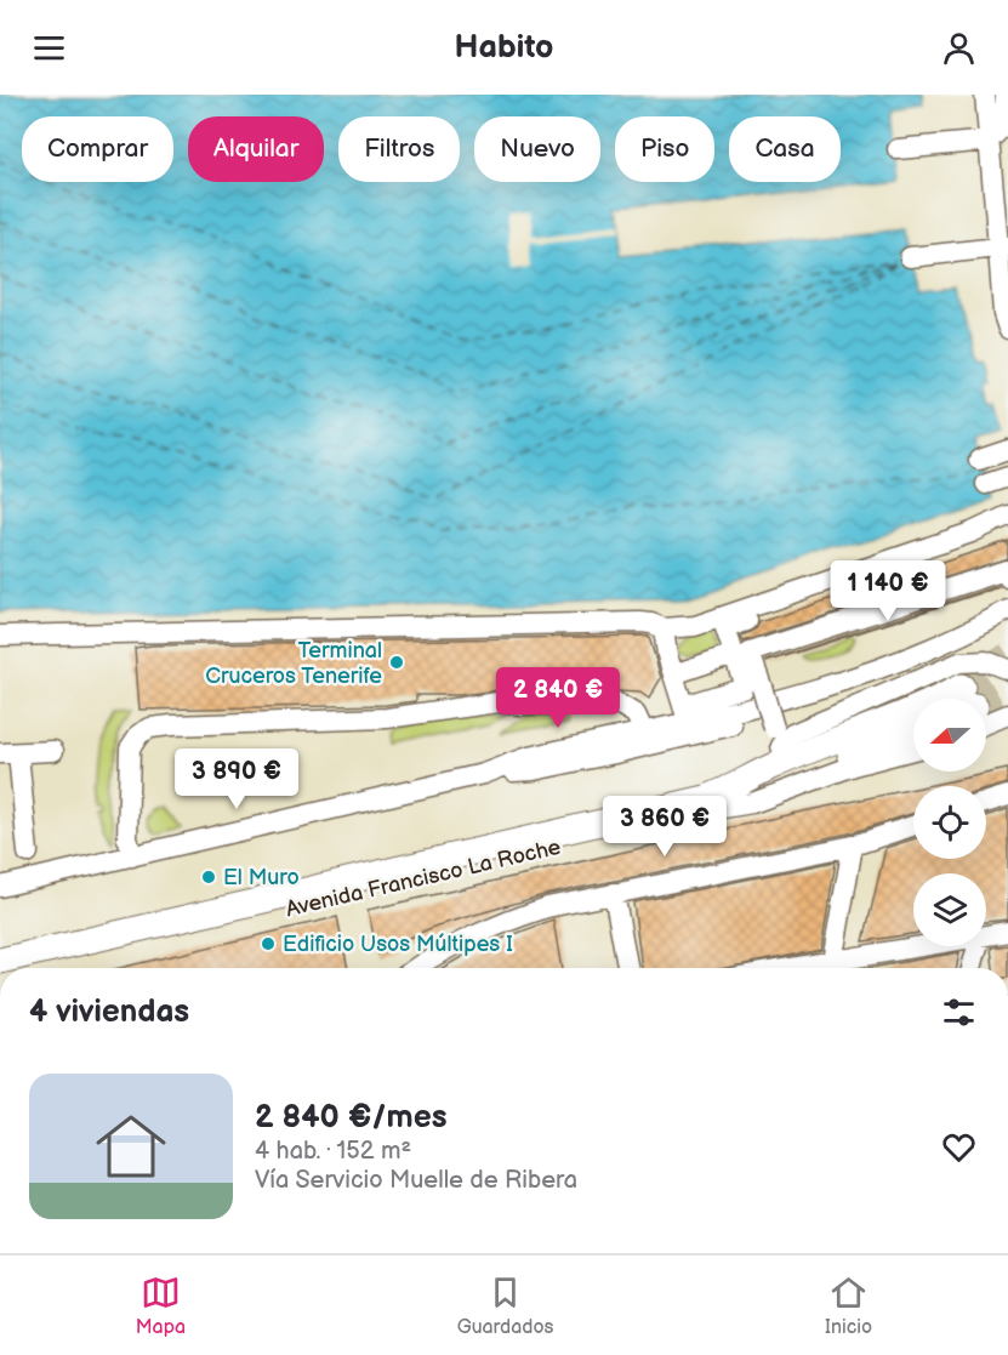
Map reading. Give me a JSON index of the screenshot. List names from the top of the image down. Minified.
{"streets":{"main road":["Avenida Francisco La Roche"]},"places":["Terminal Cruceros Tenerife","El Muro","Edificio Usos Múltipes I"],"north":"left","page":{"header":"Habito","chip":["Comprar","Alquilar","Filtros","Nuevo","Piso","Casa"],"price":["1 140 €","2 840 €","3 890 €","3 860 €"],"heading":"4 viviendas","list":[{"name":"2 840 €/mes","note":"4 hab. · 152 m² · Vía Servicio Muelle de Ribera"}],"tabs":["Mapa","Guardados","Inicio"]}}
